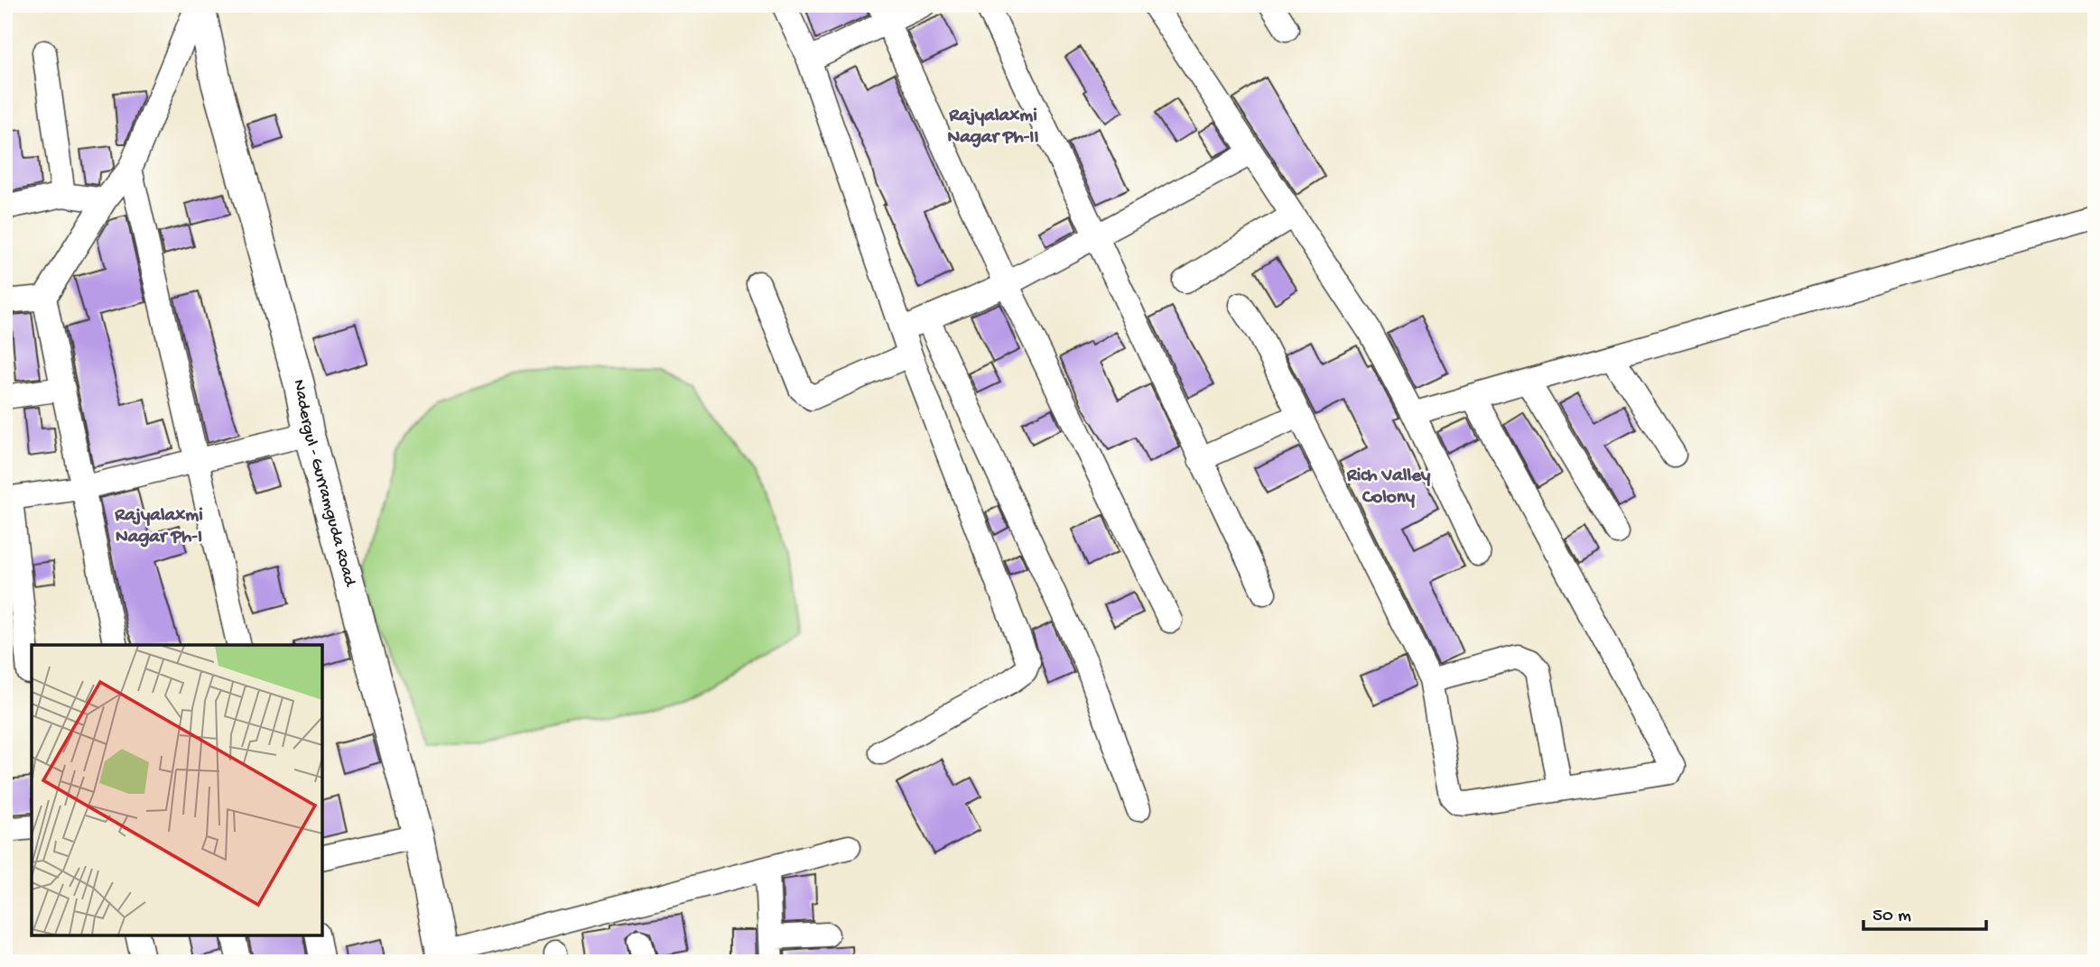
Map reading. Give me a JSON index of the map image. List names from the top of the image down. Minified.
{"streets":{"main road":["Nadergul - Gurramguda Road"]},"districts":["Rajyalaxmi Nagar Ph-II","Rich Valley Colony","Rajyalaxmi Nagar Ph-I"],"scale_bar":"50 m"}
